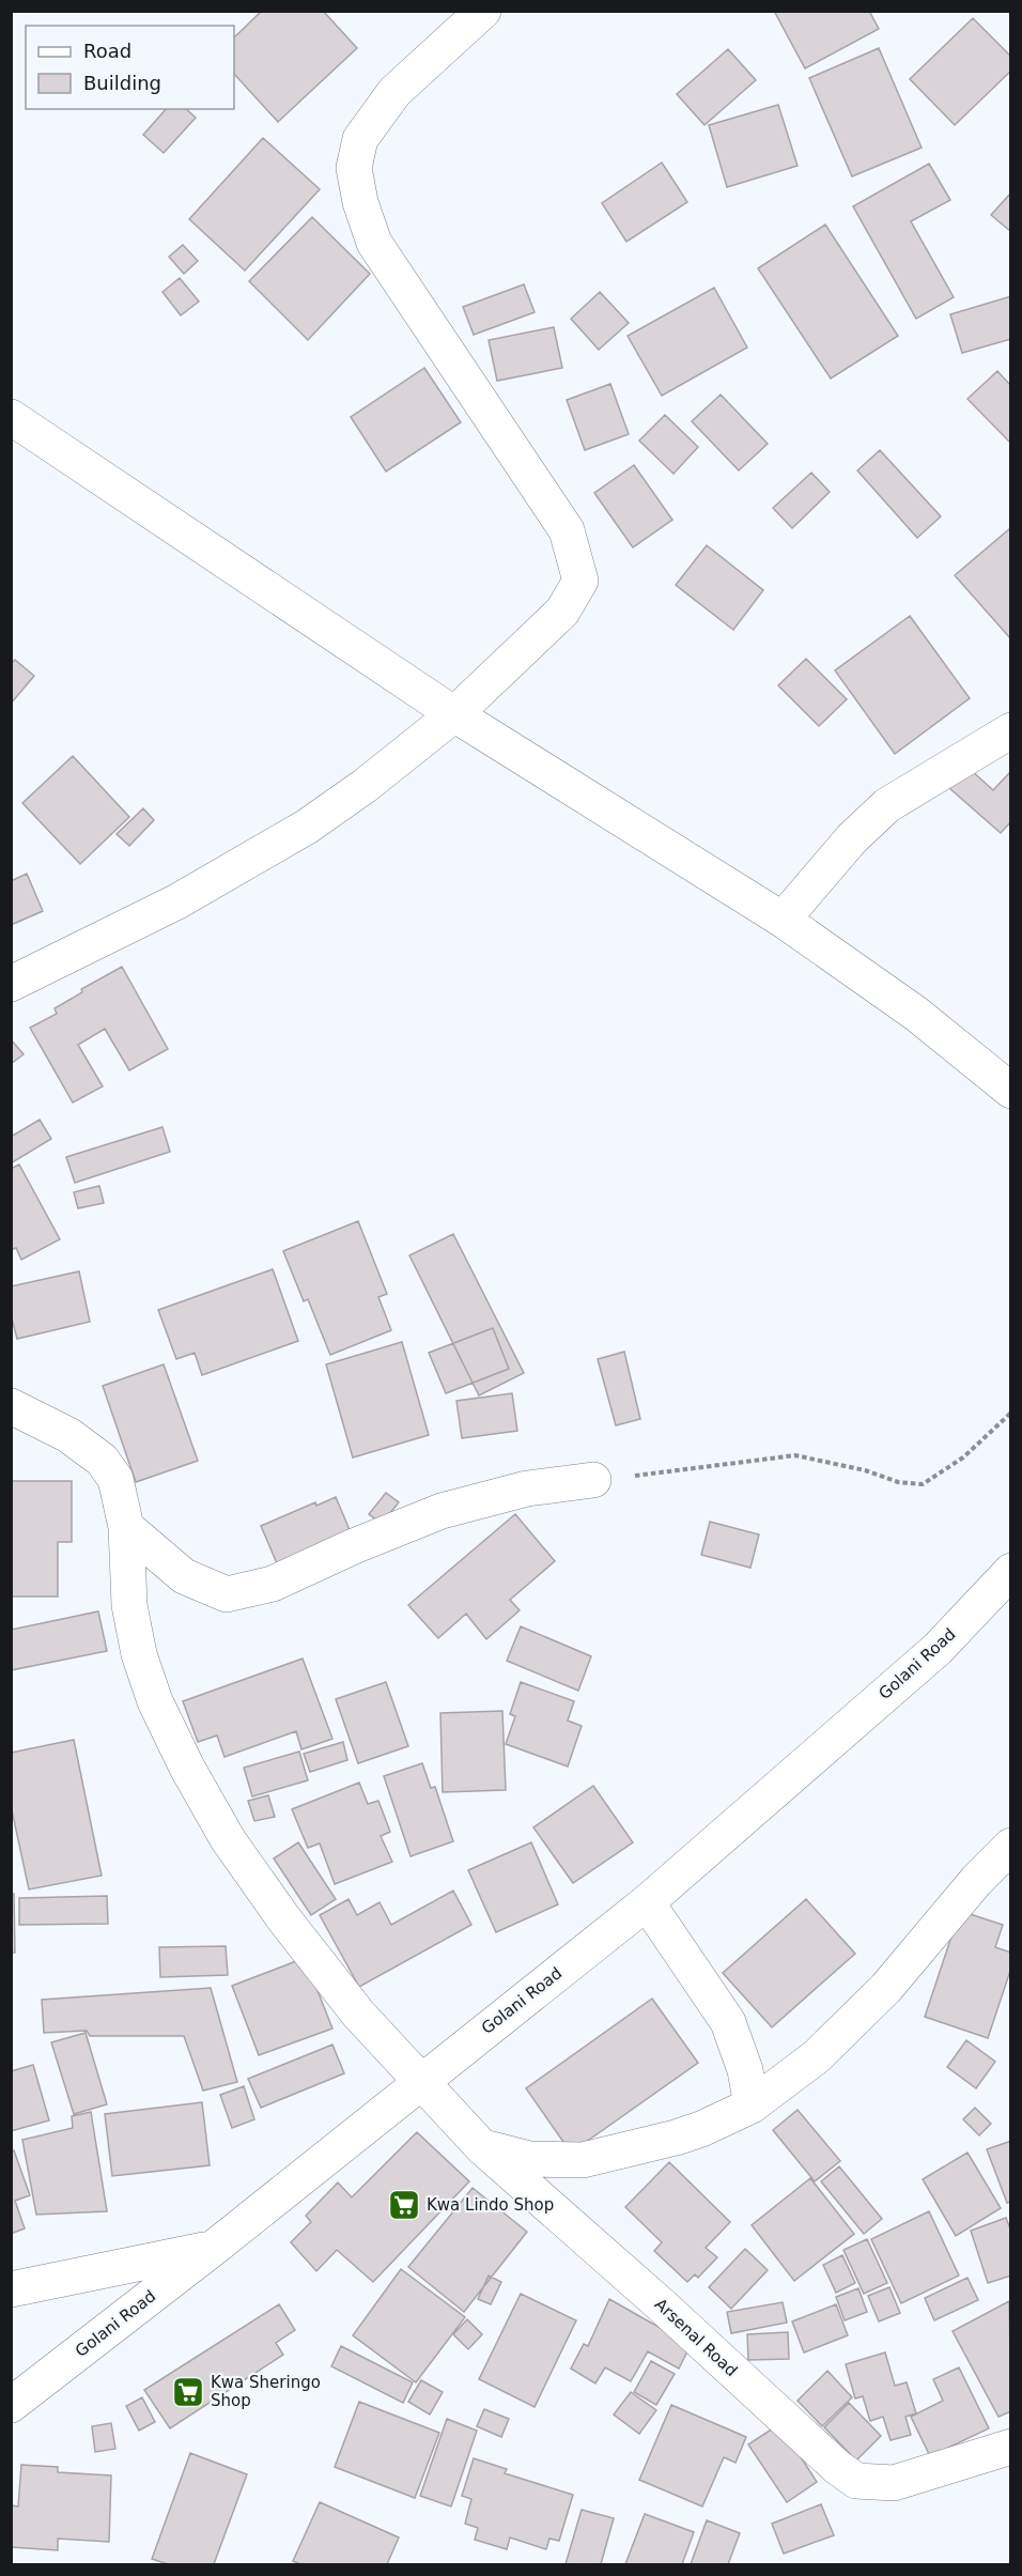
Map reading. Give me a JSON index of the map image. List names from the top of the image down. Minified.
{"streets":{"street":["Golani Road","Arsenal Road"]},"crossings":[["Golani Road","Arsenal Road"]],"places":{"supermarket":["Kwa Lindo Shop","Kwa Sheringo Shop"]},"legend":["Road","Building"]}
